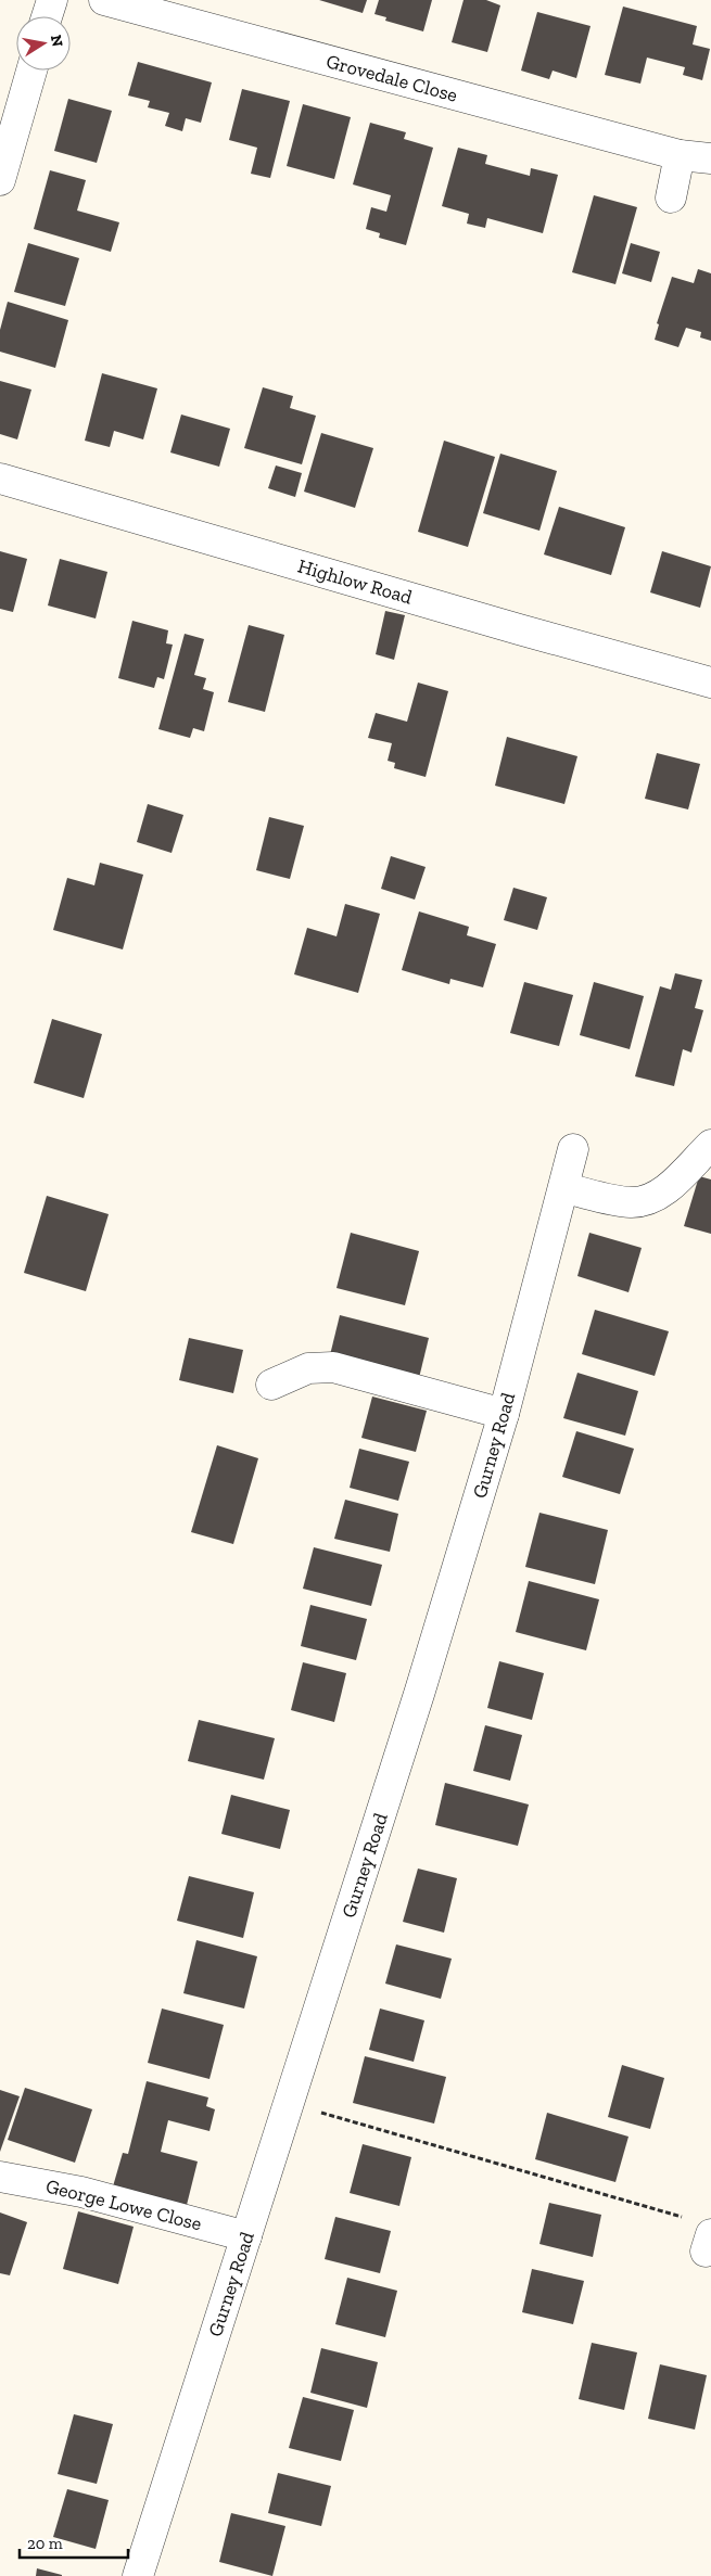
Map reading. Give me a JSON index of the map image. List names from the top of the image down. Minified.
{"streets":{"street":["Grovedale Close","Highlow Road","Gurney Road","George Lowe Close"]},"crossings":[["Gurney Road","George Lowe Close"]],"scale_bar":"20 m","north":"right"}
